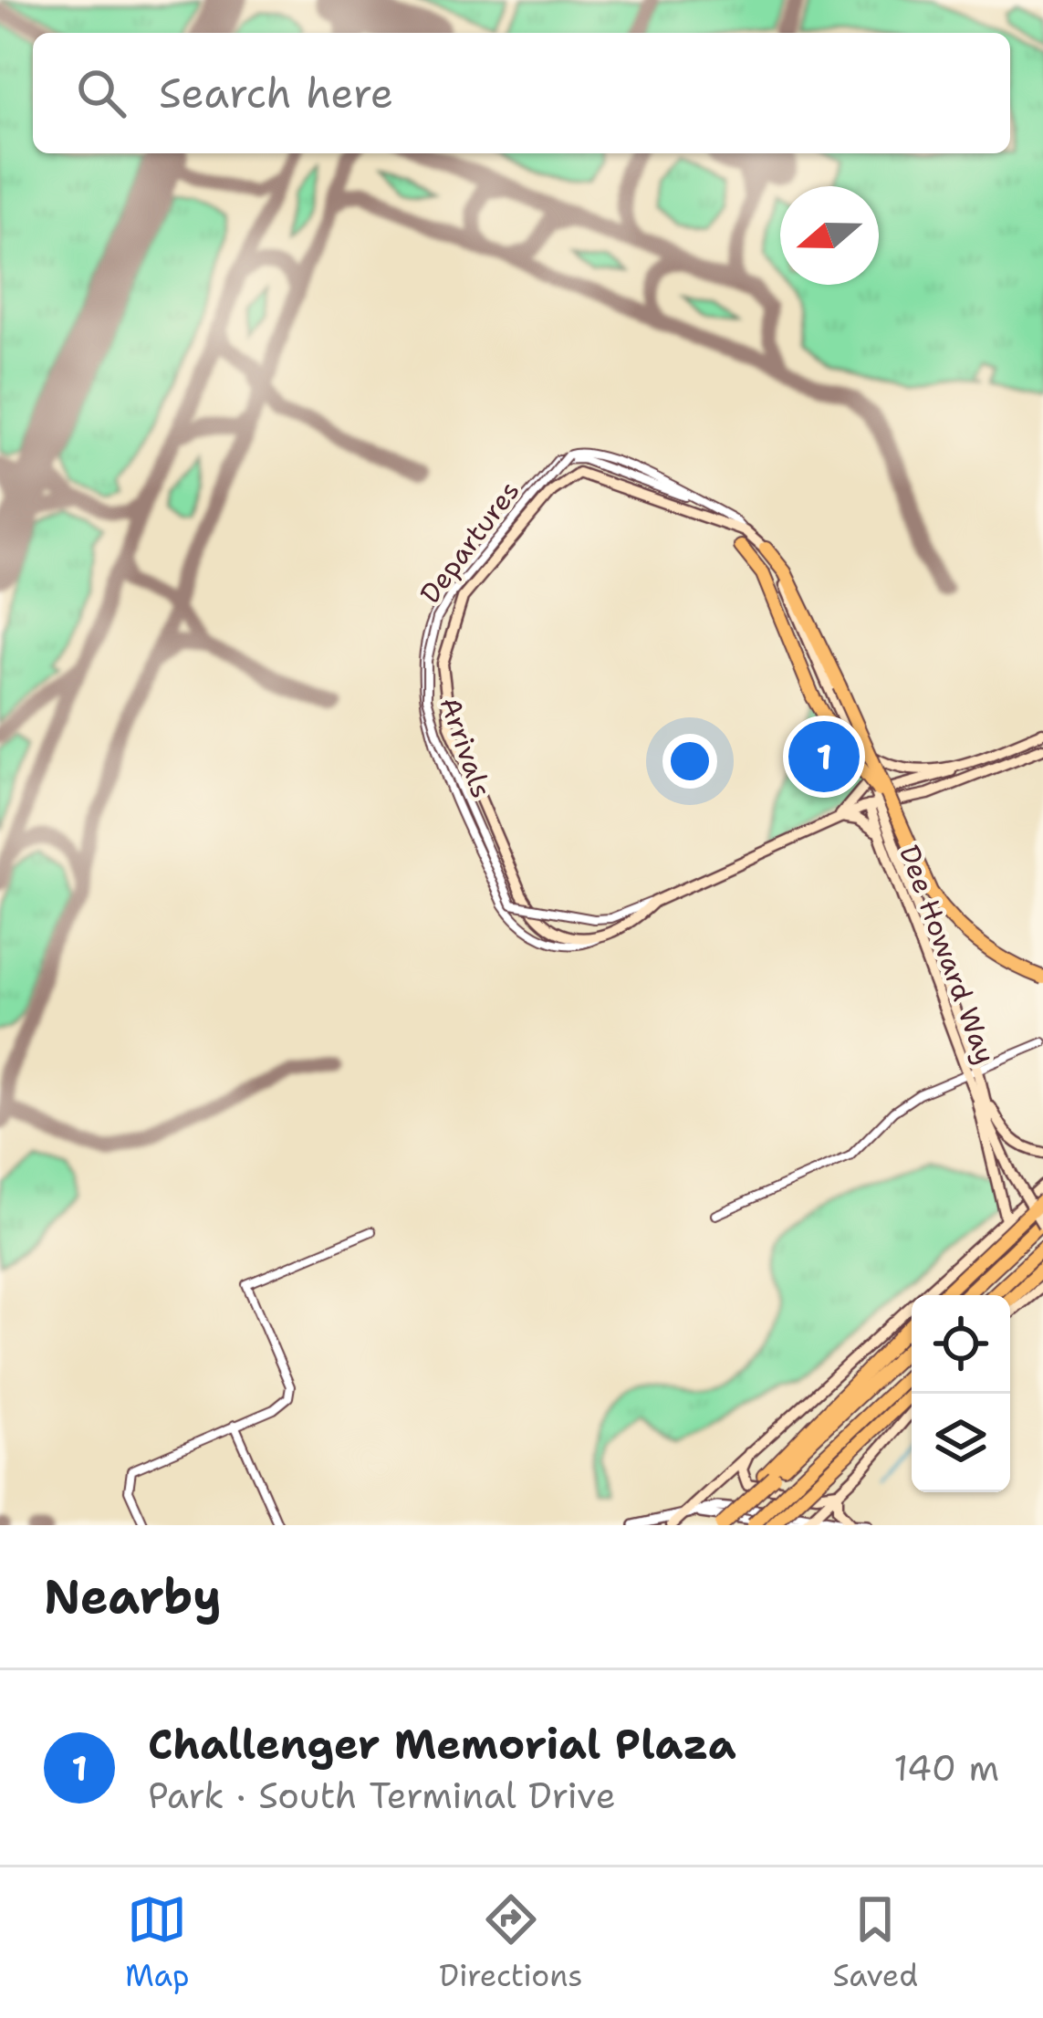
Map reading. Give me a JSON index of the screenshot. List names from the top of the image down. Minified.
{"streets":{"main road":["Dee Howard Way"],"street":["Departures","Arrivals"]},"crossings":[["Departures","Arrivals"]],"north":"left","page":{"search":"Search here","pins":"1","heading":"Nearby","list":[{"mark":"1","name":"Challenger Memorial Plaza","note":"Park · South Terminal Drive","value":"140 m"}],"nav":["Map","Directions","Saved"]}}
